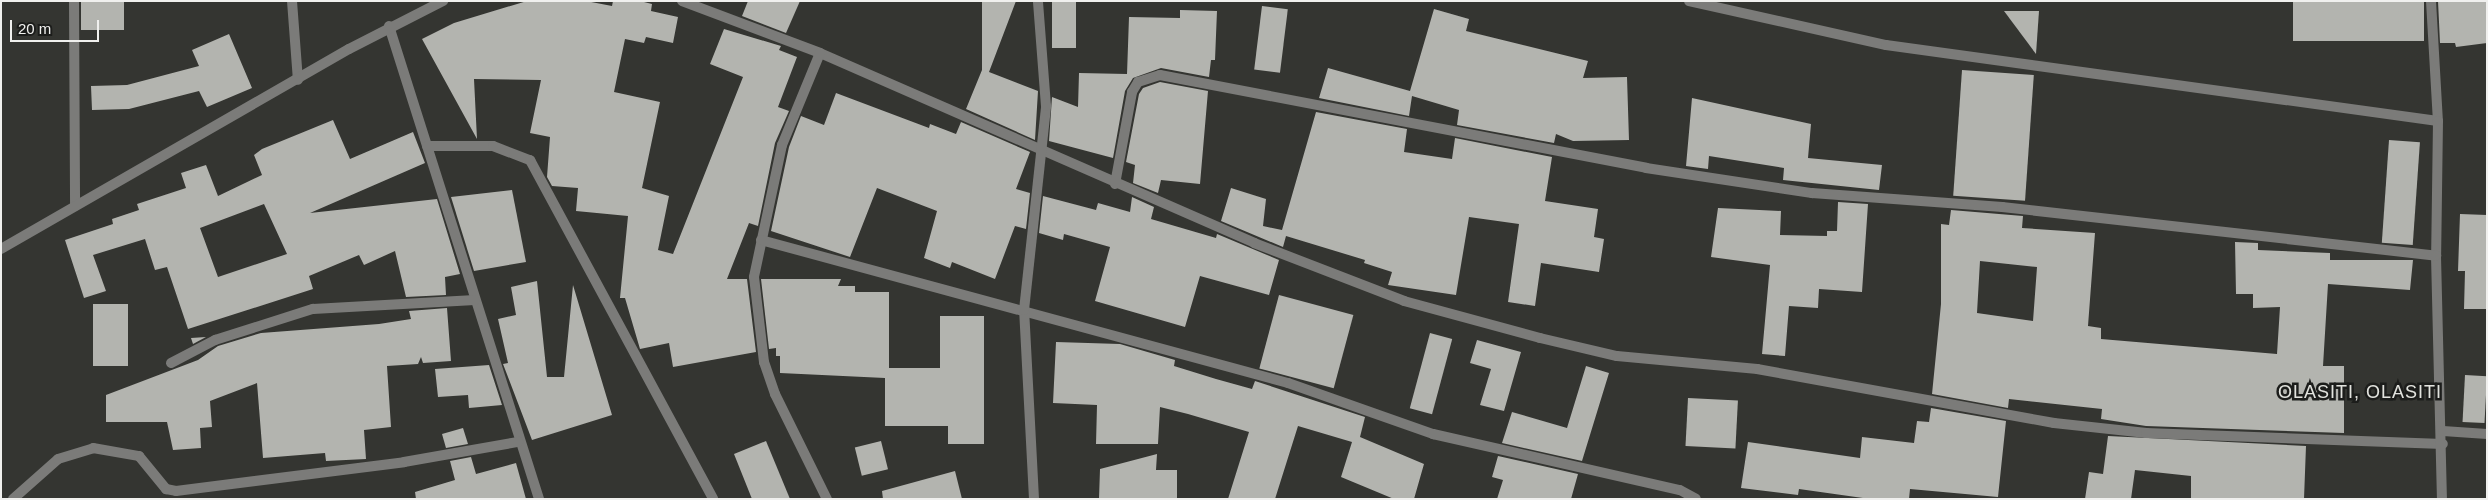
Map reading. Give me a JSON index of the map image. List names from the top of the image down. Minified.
{"districts":["OLASITI, OLASITI"],"scale_bar":"20 m"}
